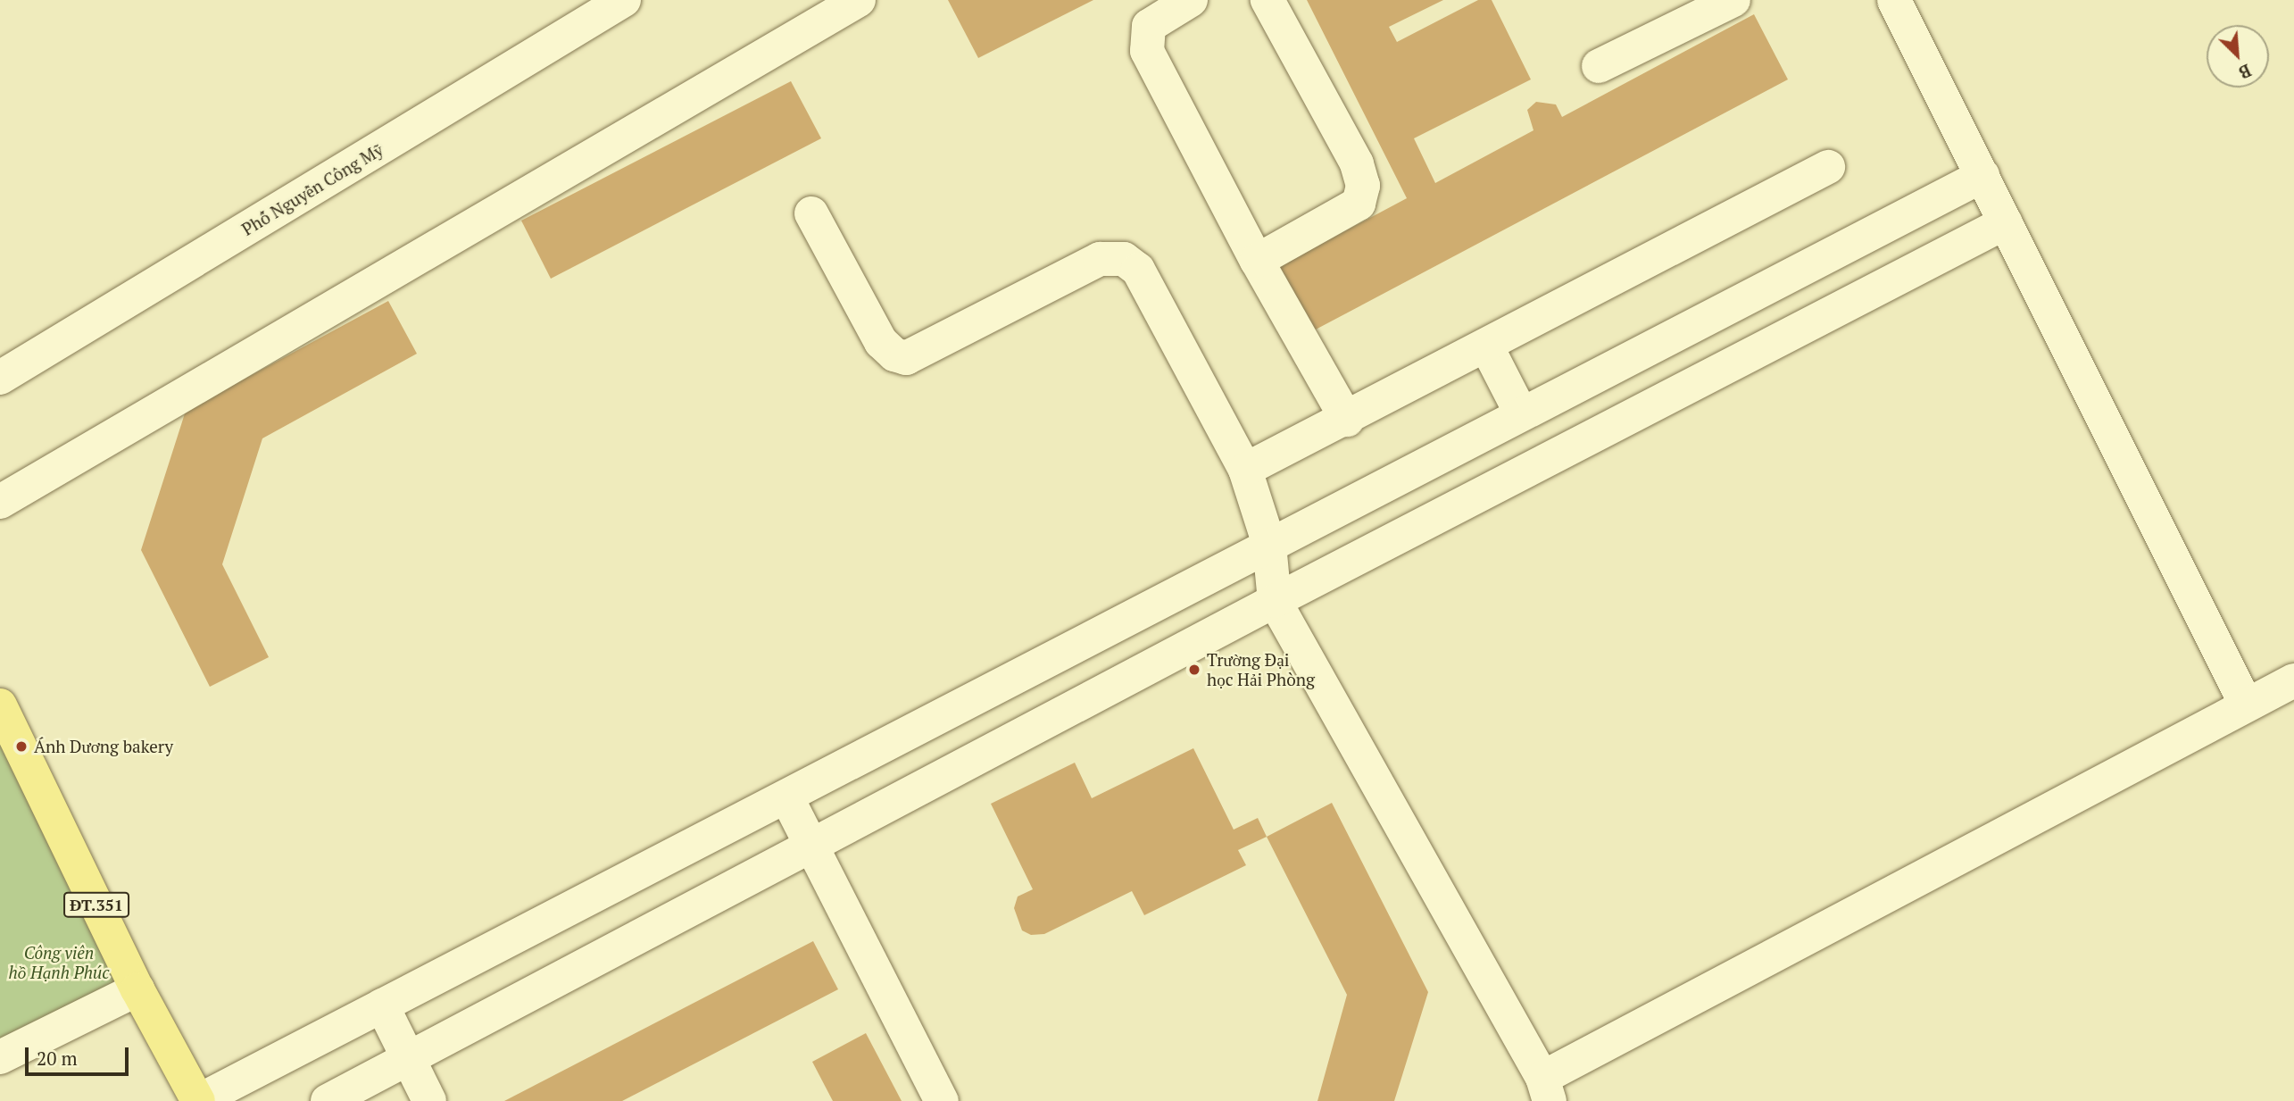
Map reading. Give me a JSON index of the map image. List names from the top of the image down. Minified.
{"streets":{"main road":["ĐT.351"],"street":["Phố Nguyễn Công Mỹ"]},"parks":["Công viên hồ Hạnh Phúc"],"places":["Trường Đại học Hải Phòng","Ánh Dương bakery"],"scale_bar":"20 m","north":"bottom right"}
